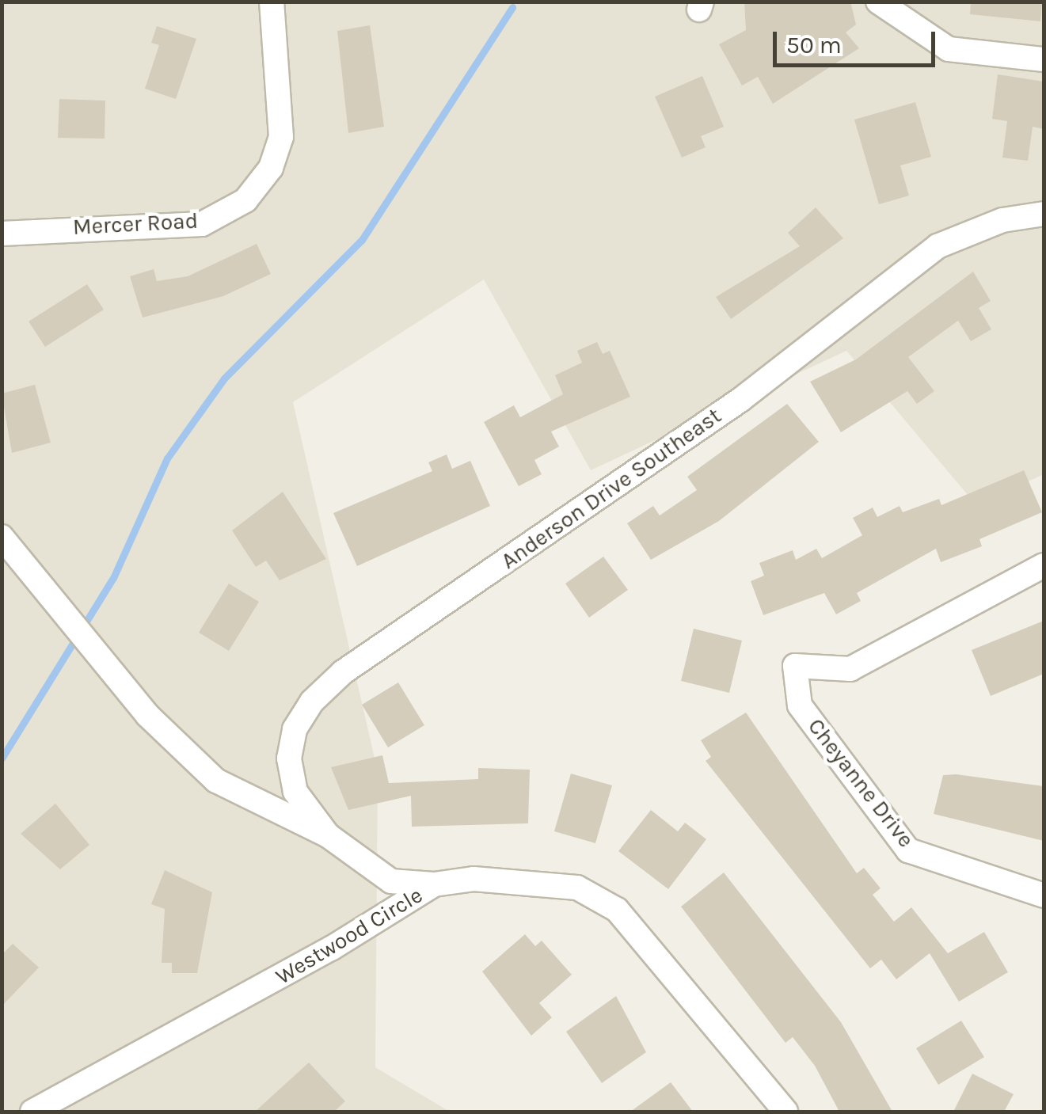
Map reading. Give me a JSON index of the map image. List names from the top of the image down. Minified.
{"streets":{"street":["Mercer Road","Anderson Drive Southeast","Cheyanne Drive","Westwood Circle"]},"crossings":[["Anderson Drive Southeast","Westwood Circle"]],"scale_bar":"50 m"}
